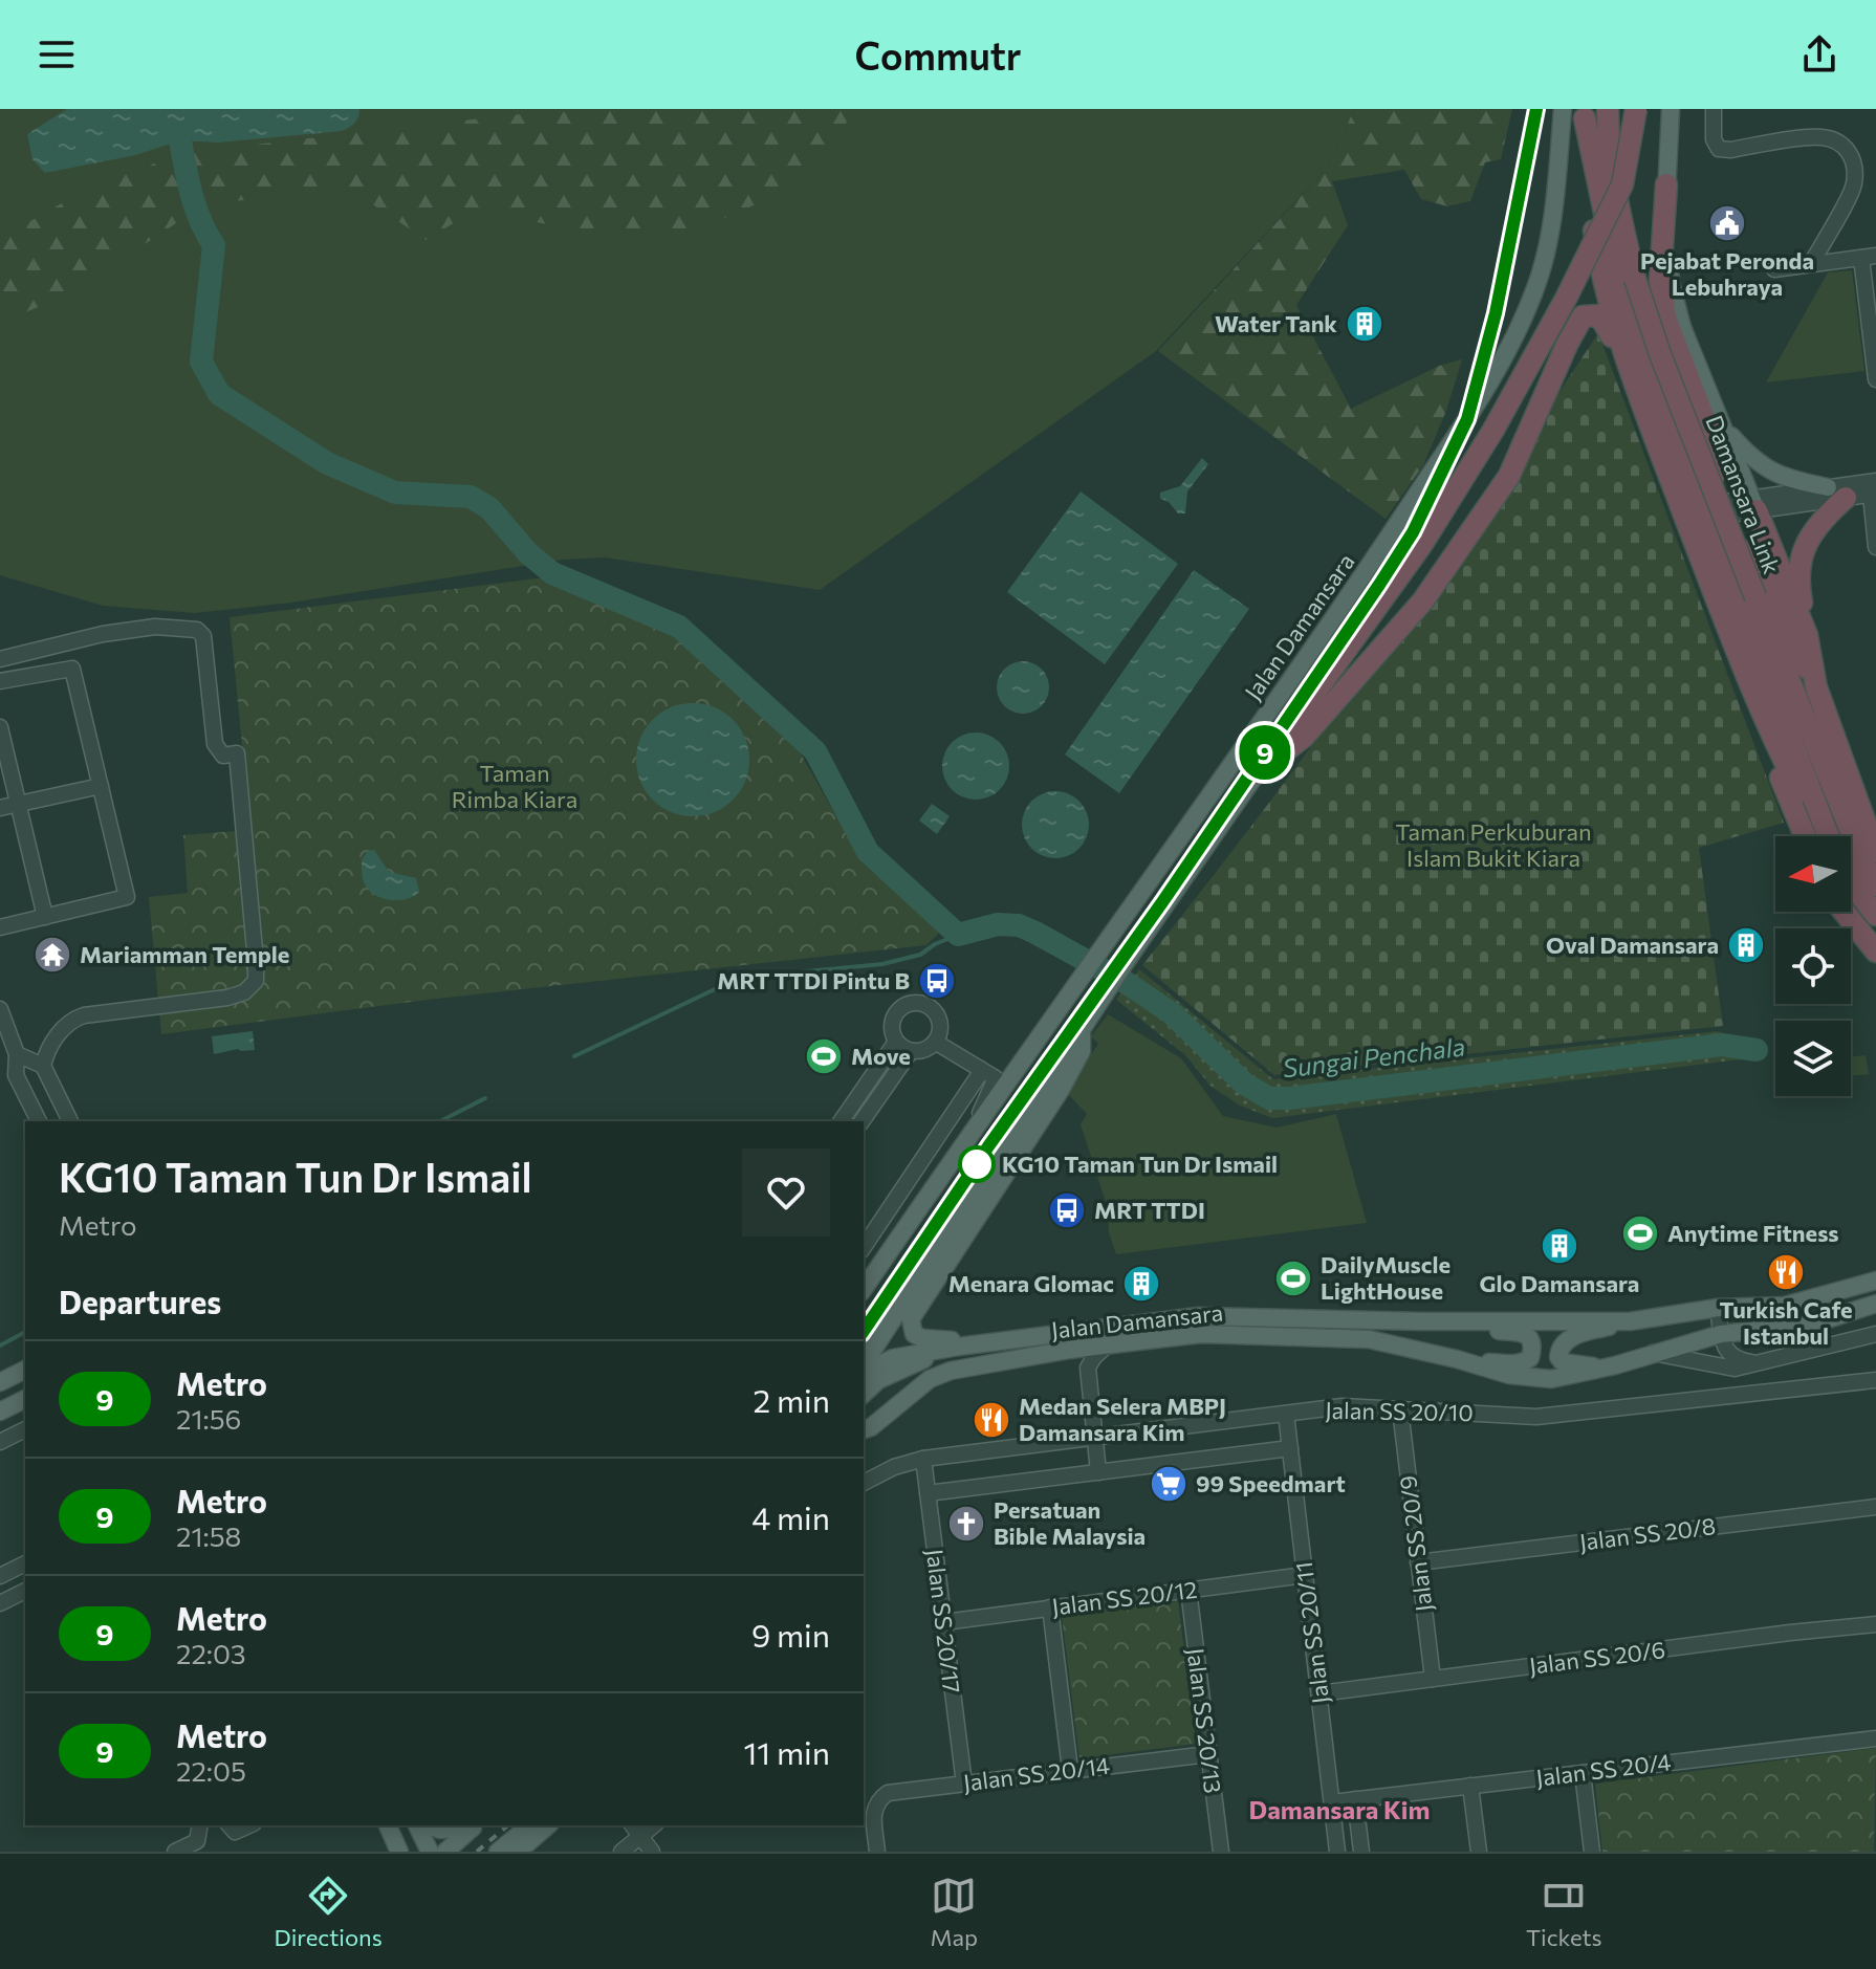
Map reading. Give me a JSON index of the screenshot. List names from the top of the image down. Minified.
{"streets":{"highway":["Damansara Link"],"main road":["Jalan Damansara"],"street":["Jalan SS 20/10","Jalan SS 20/8","Jalan SS 20/9","Jalan SS 20/12","Jalan SS 20/17","Jalan SS 20/11","Jalan SS 20/6","Jalan SS 20/13","Jalan SS 20/4","Jalan SS 20/14"]},"crossings":[["Jalan SS 20/10","Jalan SS 20/9"],["Jalan SS 20/10","Jalan SS 20/17"],["Jalan SS 20/10","Jalan SS 20/11"],["Jalan SS 20/8","Jalan SS 20/9"],["Jalan SS 20/9","Jalan SS 20/6"],["Jalan SS 20/12","Jalan SS 20/17"],["Jalan SS 20/12","Jalan SS 20/11"],["Jalan SS 20/12","Jalan SS 20/13"],["Jalan SS 20/17","Jalan SS 20/14"],["Jalan SS 20/11","Jalan SS 20/6"],["Jalan SS 20/11","Jalan SS 20/4"],["Jalan SS 20/13","Jalan SS 20/14"]],"districts":["Damansara Kim"],"water":["Sungai Penchala"],"parks":["Taman Rimba Kiara","Taman Perkuburan Islam Bukit Kiara"],"places":{"public building":["Pejabat Peronda Lebuhraya"],"building":["Water Tank","Oval Damansara","Glo Damansara","Menara Glomac"],"temple":["Mariamman Temple"],"bus stop":["MRT TTDI Pintu B","MRT TTDI"],"sports":["Move","Anytime Fitness","DailyMuscle LightHouse"],"other":["KG10 Taman Tun Dr Ismail"],"restaurant":["Turkish Cafe Istanbul","Medan Selera MBPJ Damansara Kim"],"supermarket":["99 Speedmart"],"church":["Persatuan Bible Malaysia"]},"lines":["metro line 9"],"north":"left","page":{"header":"Commutr","on_map":"9","heading":[["KG10 Taman Tun Dr Ismail","Metro"],"Departures"],"list":[{"mark":"9","name":"Metro","note":"21:56","value":"2 min"},{"mark":"9","name":"Metro","note":"21:58","value":"4 min"},{"mark":"9","name":"Metro","note":"22:03","value":"9 min"},{"mark":"9","name":"Metro","note":"22:05","value":"11 min"}],"tabs":["Directions","Map","Tickets"]}}
